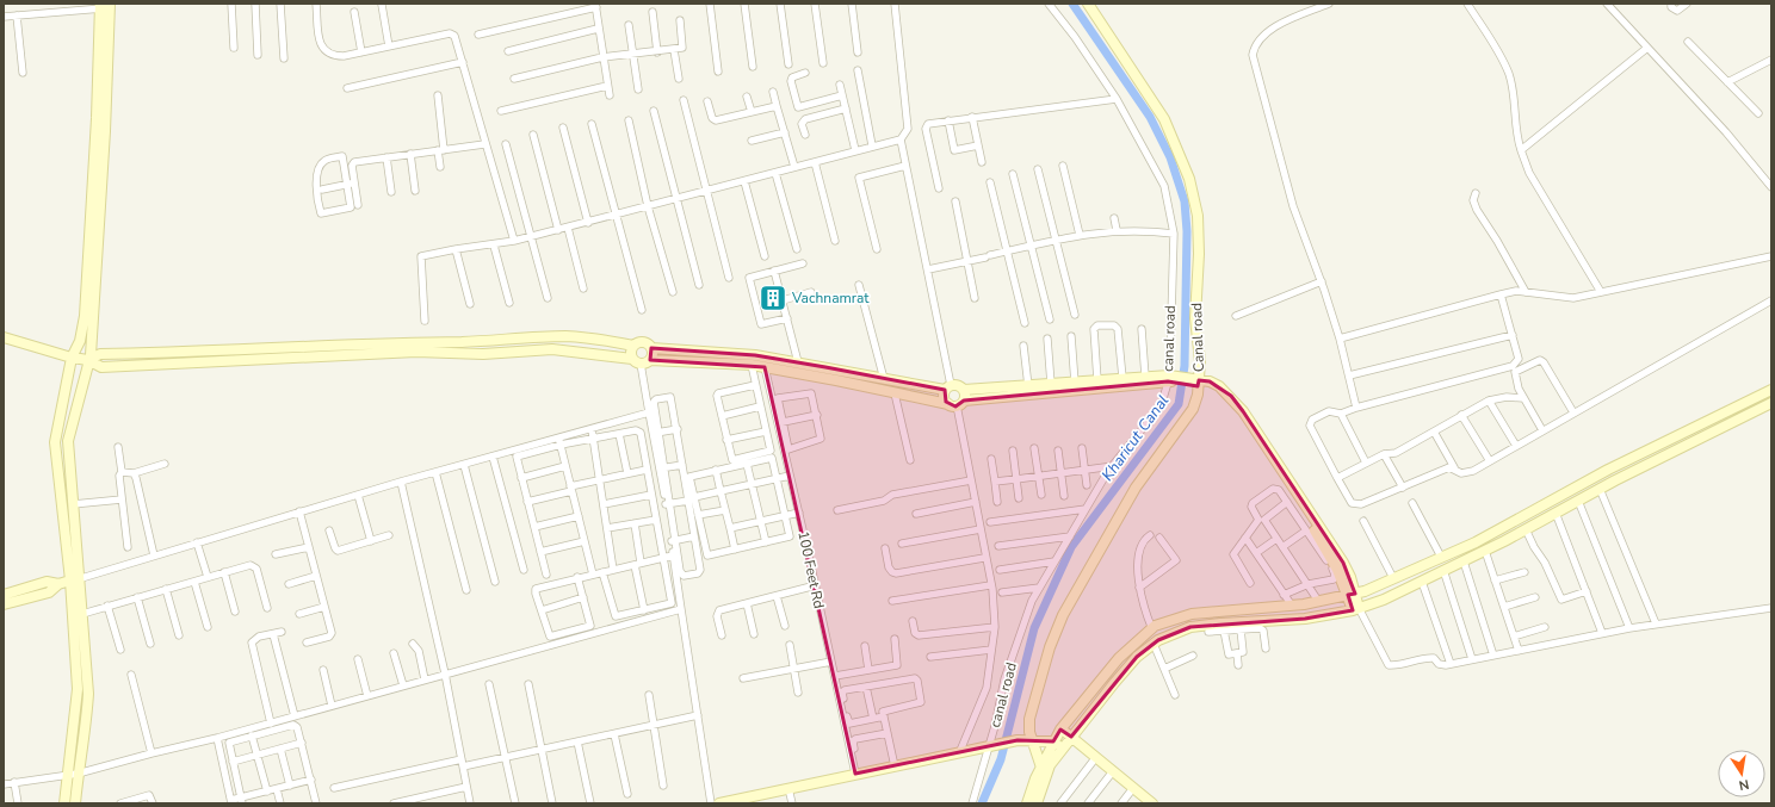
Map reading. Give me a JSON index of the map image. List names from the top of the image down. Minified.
{"streets":{"street":["Canal road","canal road","100 Feet Rd"]},"water":["Kharicut Canal"],"places":{"building":["Vachnamrat"]},"north":"bottom"}
